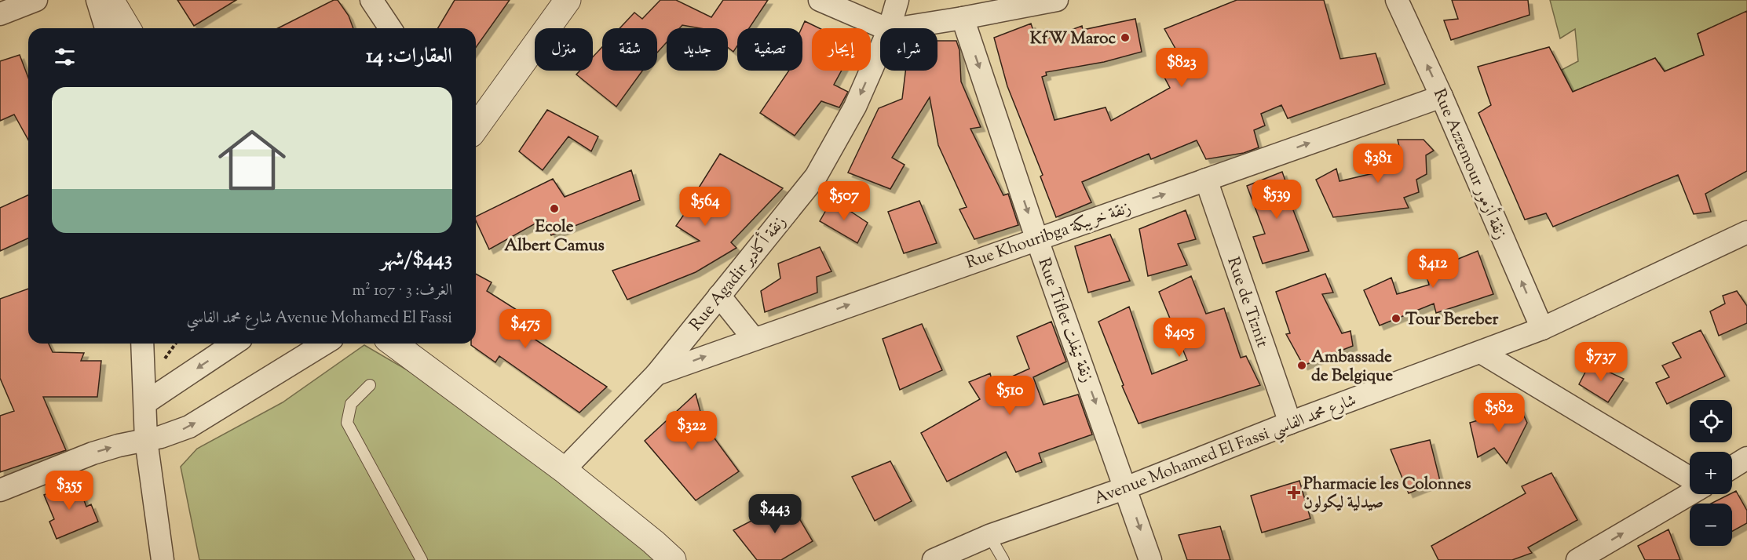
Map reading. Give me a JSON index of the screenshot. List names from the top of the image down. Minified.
{"streets":{"street":["Rue Azzemour زنقة أزمور","Rue Khouribga زنقة خريبكة","Rue Agadir زنقة أكادير","Rue de Tiznit","Rue Tiflet زنقة تيفلت","Avenue Mohamed El Fassi شارع محمد الفاسي"]},"crossings":[["Rue Azzemour زنقة أزمور","Rue Khouribga زنقة خريبكة"],["Rue Azzemour زنقة أزمور","Avenue Mohamed El Fassi شارع محمد الفاسي"],["Rue Khouribga زنقة خريبكة","Rue Agadir زنقة أكادير"],["Rue Khouribga زنقة خريبكة","Rue de Tiznit"],["Rue Khouribga زنقة خريبكة","Rue Tiflet زنقة تيفلت"],["Rue de Tiznit","Avenue Mohamed El Fassi شارع محمد الفاسي"],["Rue Tiflet زنقة تيفلت","Avenue Mohamed El Fassi شارع محمد الفاسي"]],"one_way":["Rue Azzemour زنقة أزمور","Rue Khouribga زنقة خريبكة","Rue Agadir زنقة أكادير","Rue Tiflet زنقة تيفلت"],"places":{"other":["KfW Maroc","Ecole Albert Camus","Tour Bereber","Ambassade de Belgique"],"health":["Pharmacie les Colonnes صيدلية ليكولون"]},"page":{"chip":["شراء","إيجار","تصفية","جديد","شقة","منزل"],"heading":"العقارات: 14","price":["$823","$381","$539","$507","$564","$412","$475","$405","$737","$510","$582","$322","$355","$443"],"list":[{"name":"$443/شهر","note":"الغرف: 3 · 107 m² · Avenue Mohamed El Fassi شارع محمد الفاسي"}],"map_buttons":["+","−"]}}
